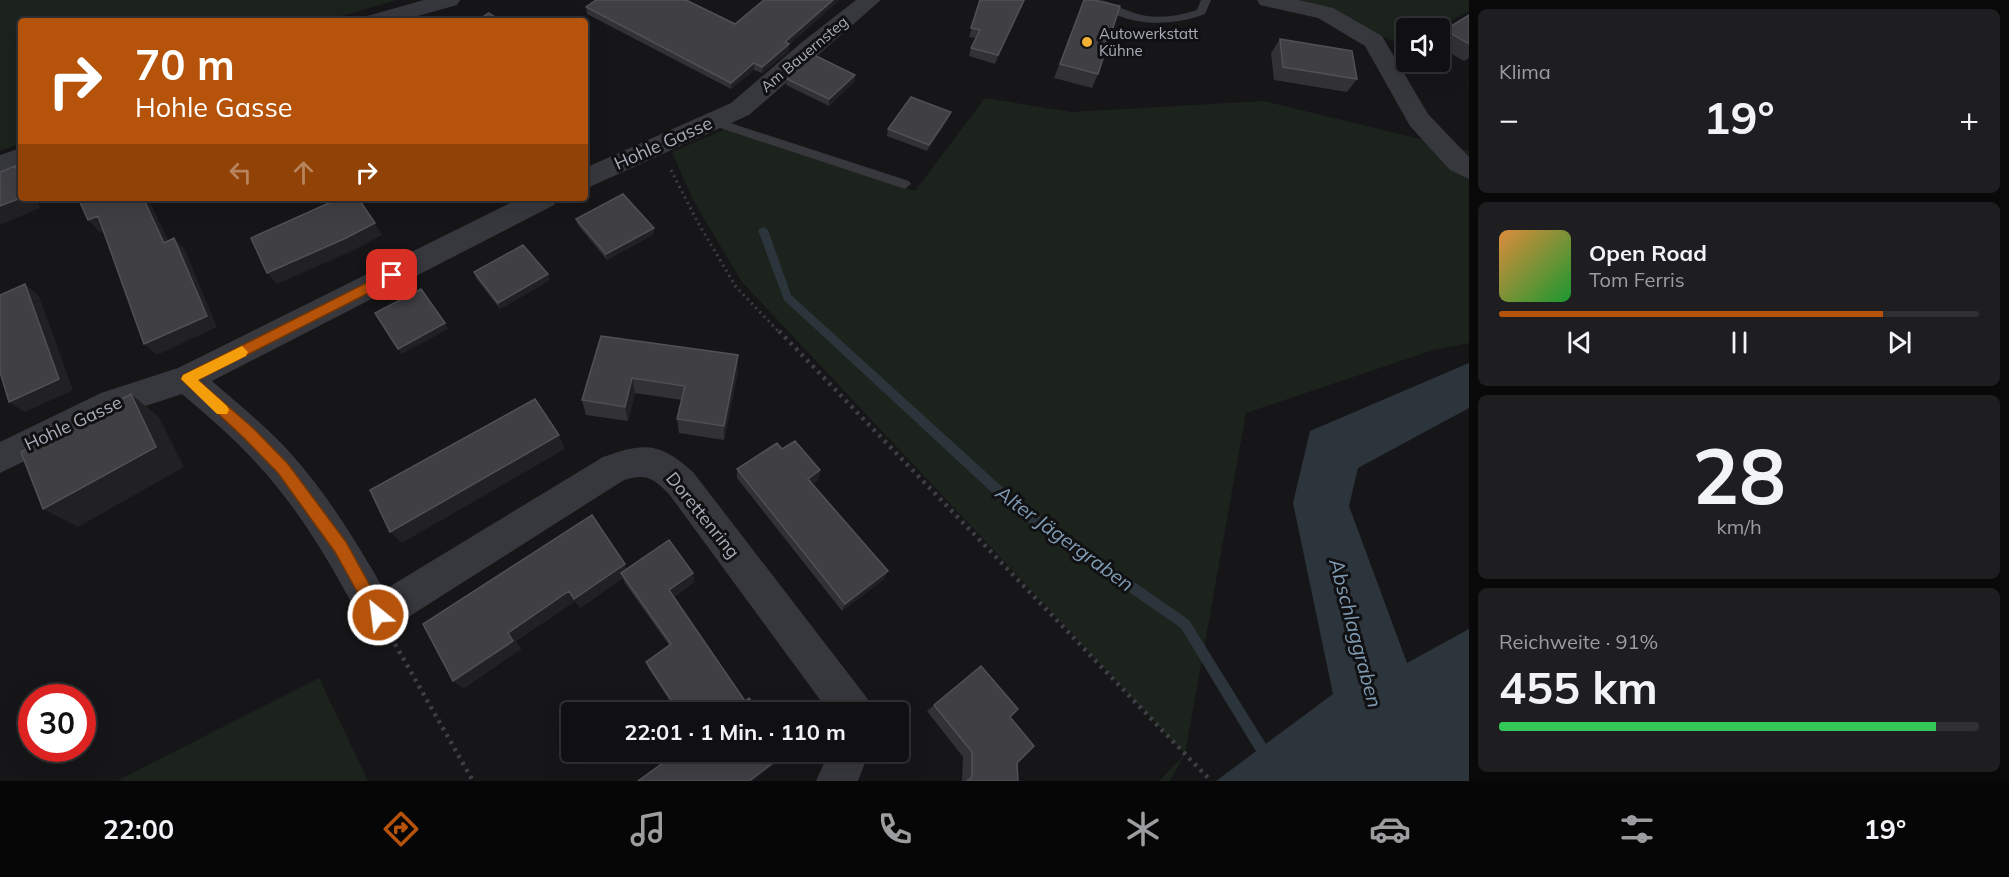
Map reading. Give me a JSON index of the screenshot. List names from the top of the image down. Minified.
{"streets":{"street":["Am Bauernsteg","Hohle Gasse","Dorettenring"]},"crossings":[["Am Bauernsteg","Hohle Gasse"]],"water":["Alter Jägergraben","Abschlaggraben"],"places":["Autowerkstatt Kühne"],"page":{"tile":["Klima",["28","km/h"],["Reichweite · 91%","455 km"]],"turn":["70 m","Hohle Gasse"],"heat":["−","19°","+"],"song":["Open Road","Tom Ferris"],"limit":"30","trip":"22:01 · 1 Min. · 110 m","tabs":["22:00","19°"]}}
